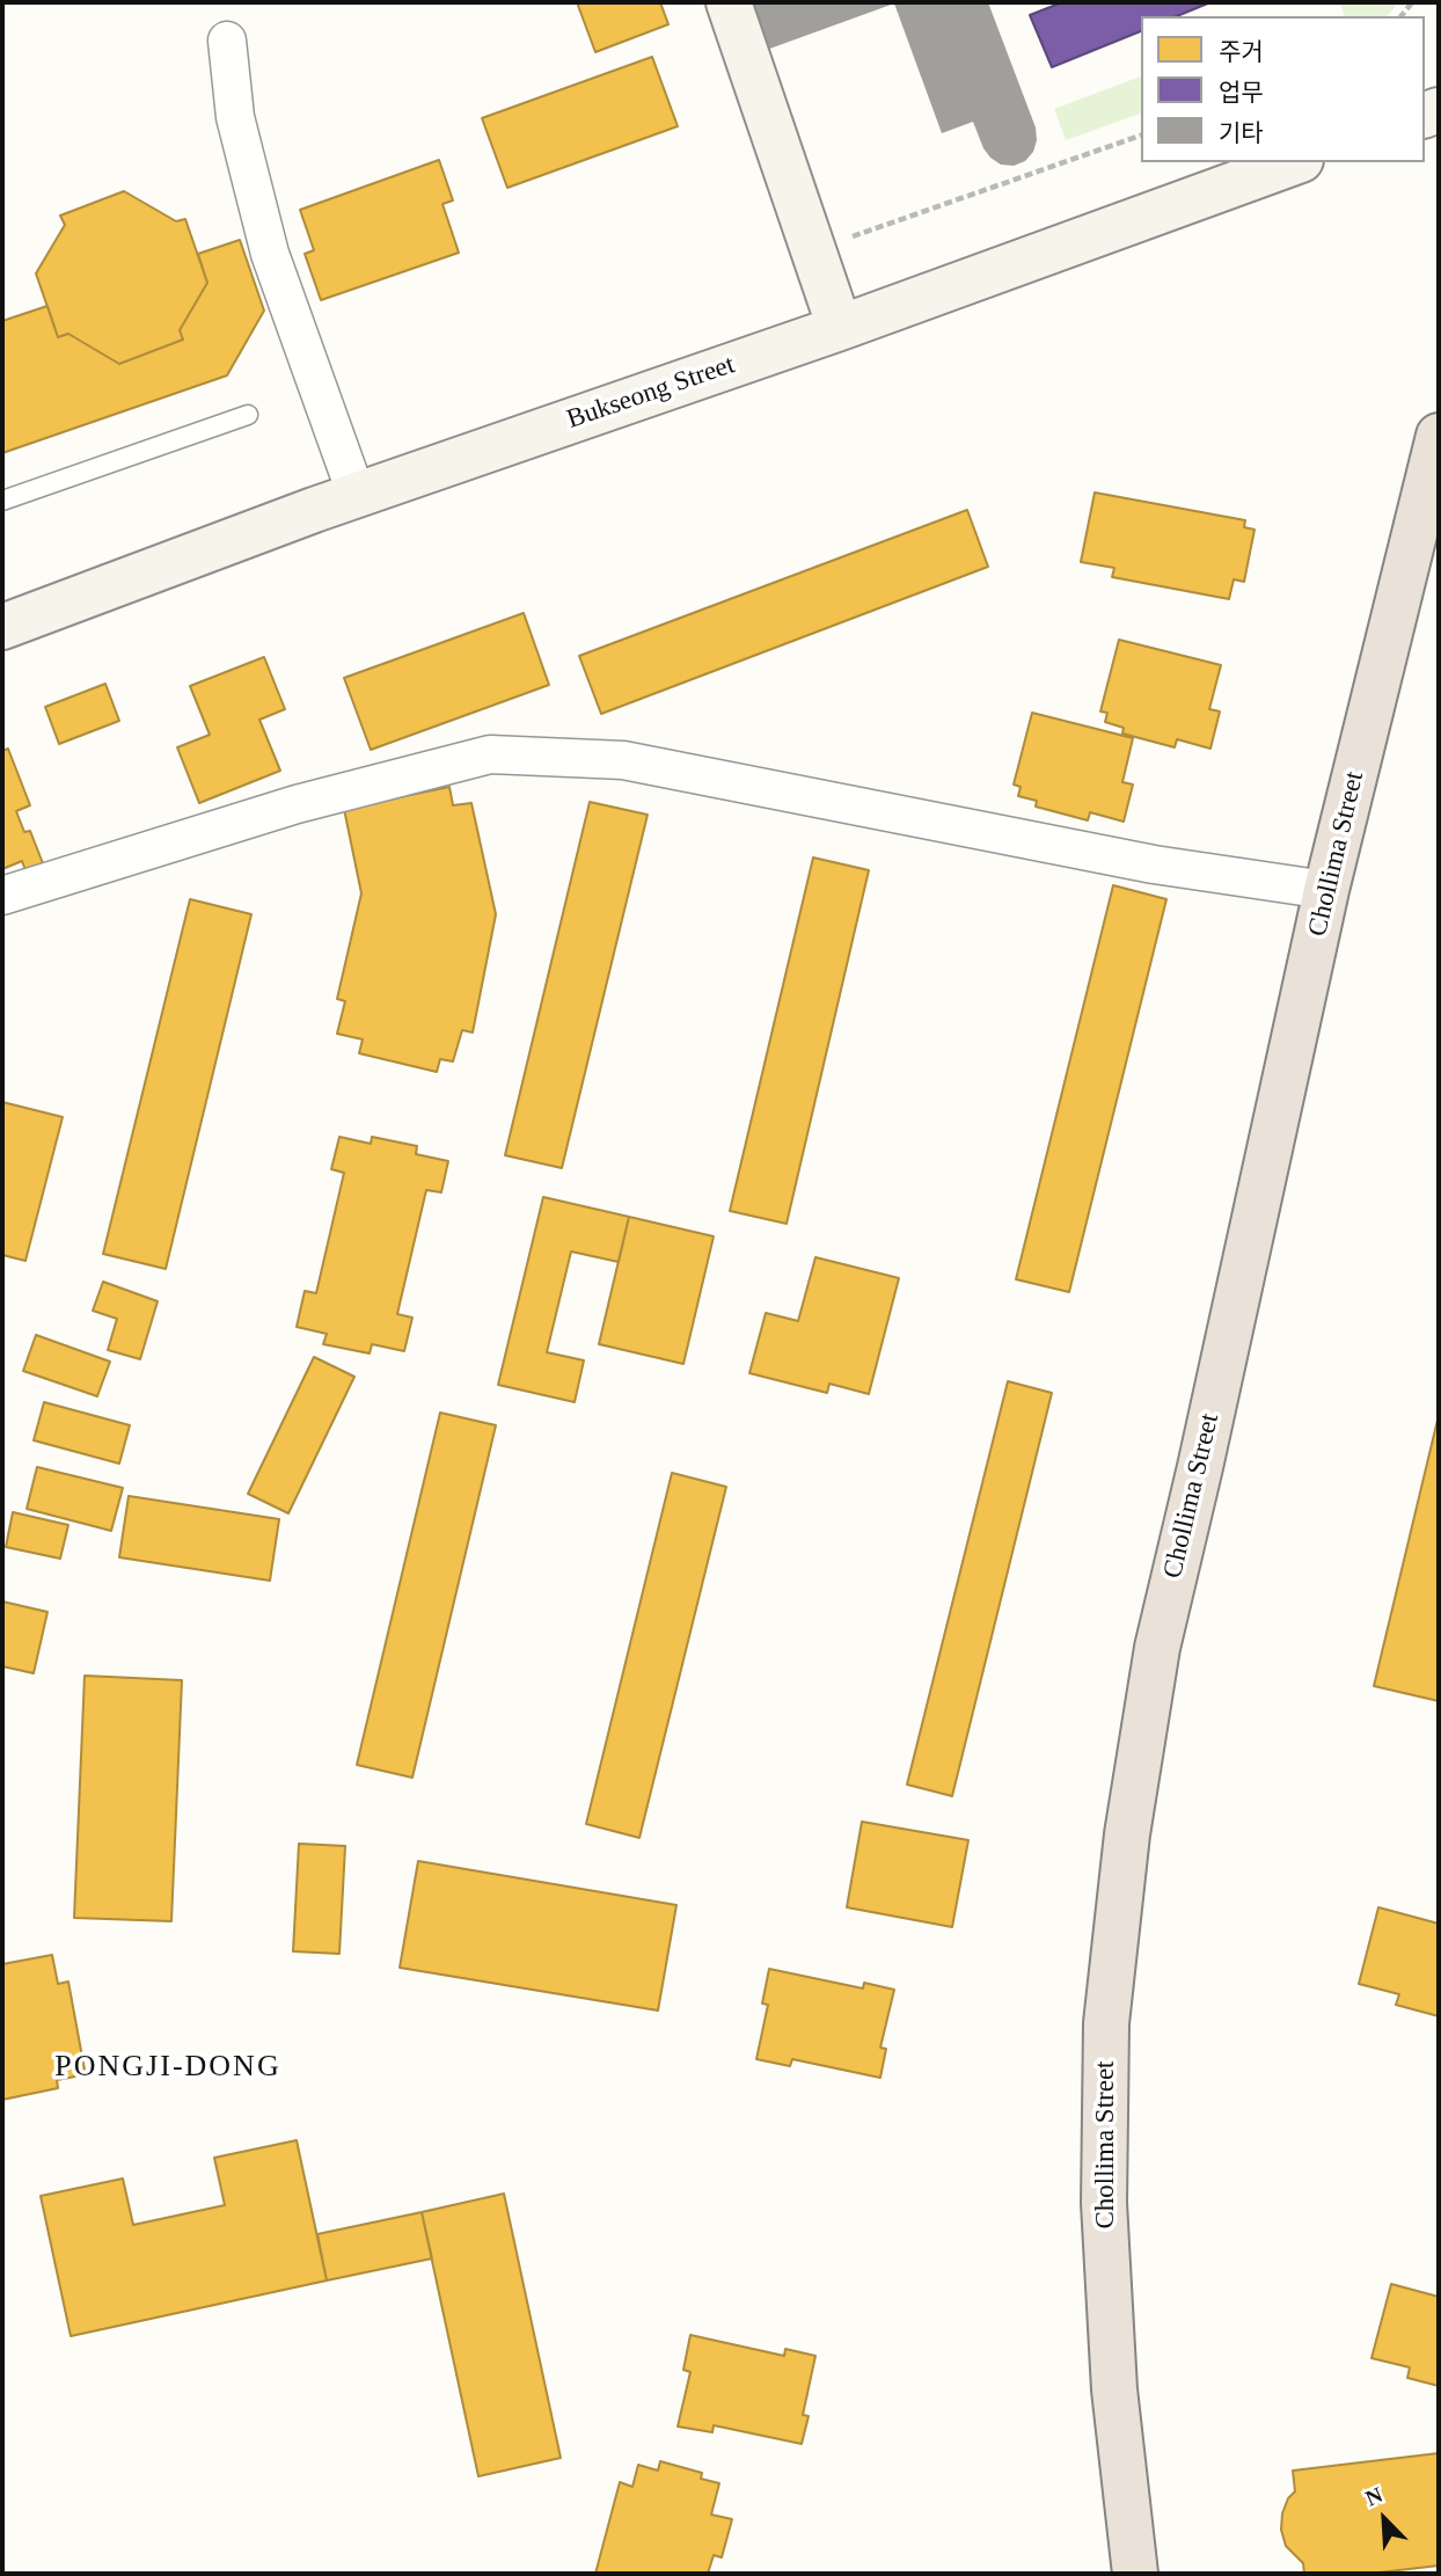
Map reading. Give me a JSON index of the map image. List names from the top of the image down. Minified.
{"streets":{"highway":["Chollima Street"],"main road":["Bukseong Street"]},"districts":["PONGJI-DONG"],"legend":["주거","업무","기타"],"north":"top left"}
